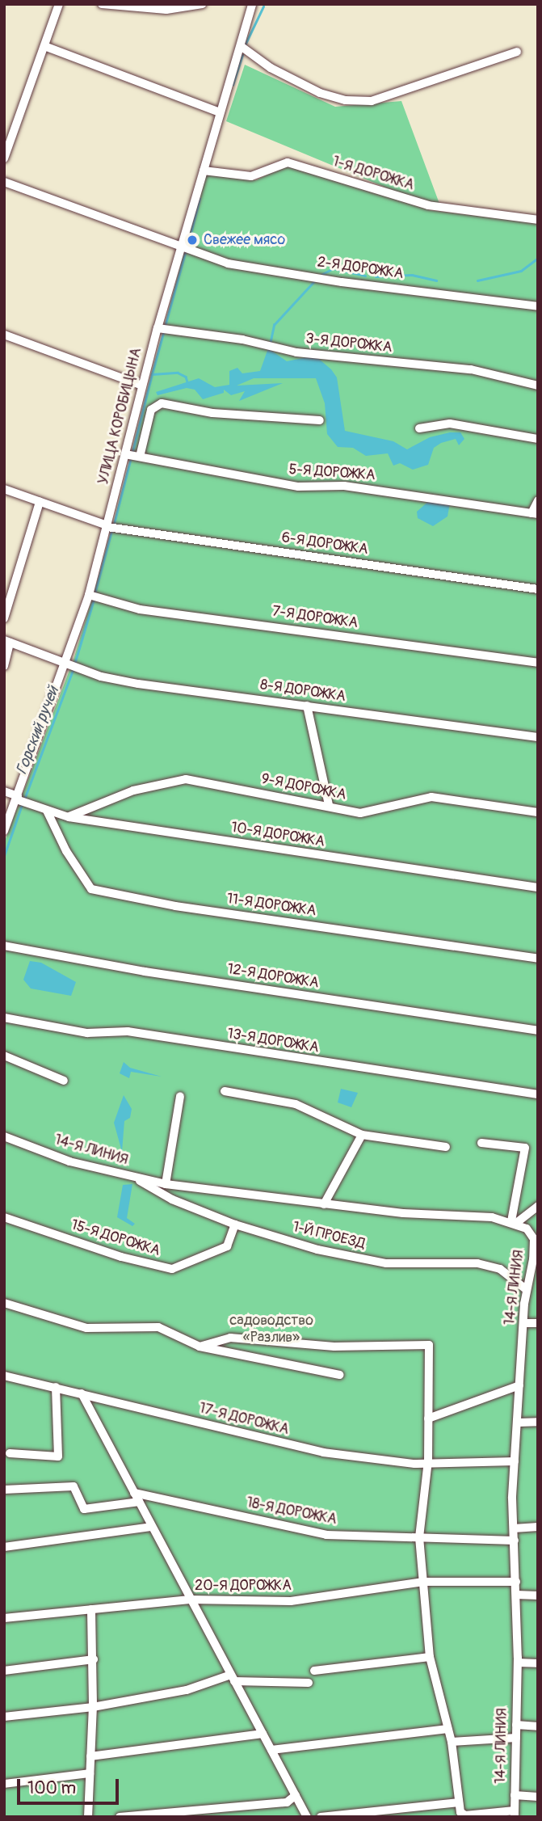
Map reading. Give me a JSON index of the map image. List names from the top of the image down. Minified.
{"streets":{"street":["1-Я ДОРОЖКА","2-Я ДОРОЖКА","3-Я ДОРОЖКА","УЛИЦА КОРОБИЦЫНА","5-Я ДОРОЖКА","6-Я ДОРОЖКА","7-Я ДОРОЖКА","8-Я ДОРОЖКА","9-Я ДОРОЖКА","10-Я ДОРОЖКА","11-Я ДОРОЖКА","12-Я ДОРОЖКА","13-Я ДОРОЖКА","14-Я ЛИНИЯ","1-Й ПРОЕЗД","15-Я ДОРОЖКА","17-Я ДОРОЖКА","18-Я ДОРОЖКА","20-Я ДОРОЖКА"]},"crossings":[["1-Я ДОРОЖКА","УЛИЦА КОРОБИЦЫНА"],["2-Я ДОРОЖКА","УЛИЦА КОРОБИЦЫНА"],["3-Я ДОРОЖКА","УЛИЦА КОРОБИЦЫНА"],["УЛИЦА КОРОБИЦЫНА","5-Я ДОРОЖКА"],["УЛИЦА КОРОБИЦЫНА","6-Я ДОРОЖКА"],["УЛИЦА КОРОБИЦЫНА","7-Я ДОРОЖКА"],["УЛИЦА КОРОБИЦЫНА","8-Я ДОРОЖКА"],["УЛИЦА КОРОБИЦЫНА","10-Я ДОРОЖКА"],["9-Я ДОРОЖКА","10-Я ДОРОЖКА"],["10-Я ДОРОЖКА","11-Я ДОРОЖКА"],["14-Я ЛИНИЯ","1-Й ПРОЕЗД"],["14-Я ЛИНИЯ","17-Я ДОРОЖКА"],["14-Я ЛИНИЯ","18-Я ДОРОЖКА"],["14-Я ЛИНИЯ","20-Я ДОРОЖКА"],["1-Й ПРОЕЗД","15-Я ДОРОЖКА"]],"water":["Горский ручей"],"parks":["садоводство «Разлив»"],"places":["Свежее мясо"],"scale_bar":"100 m"}
